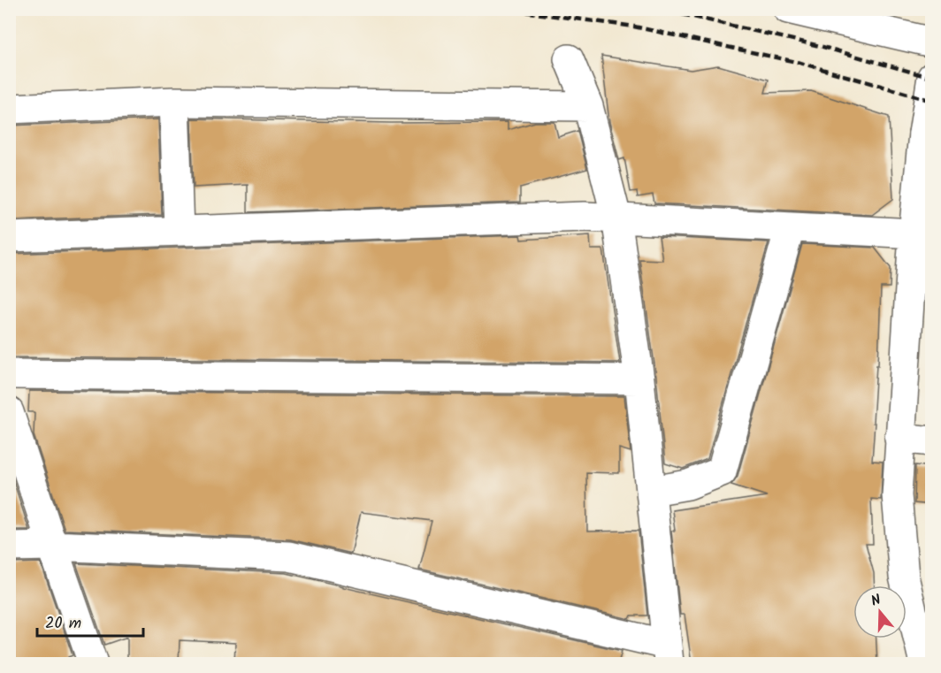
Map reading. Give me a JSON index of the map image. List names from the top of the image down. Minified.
{"scale_bar":"20 m","north":"top"}
